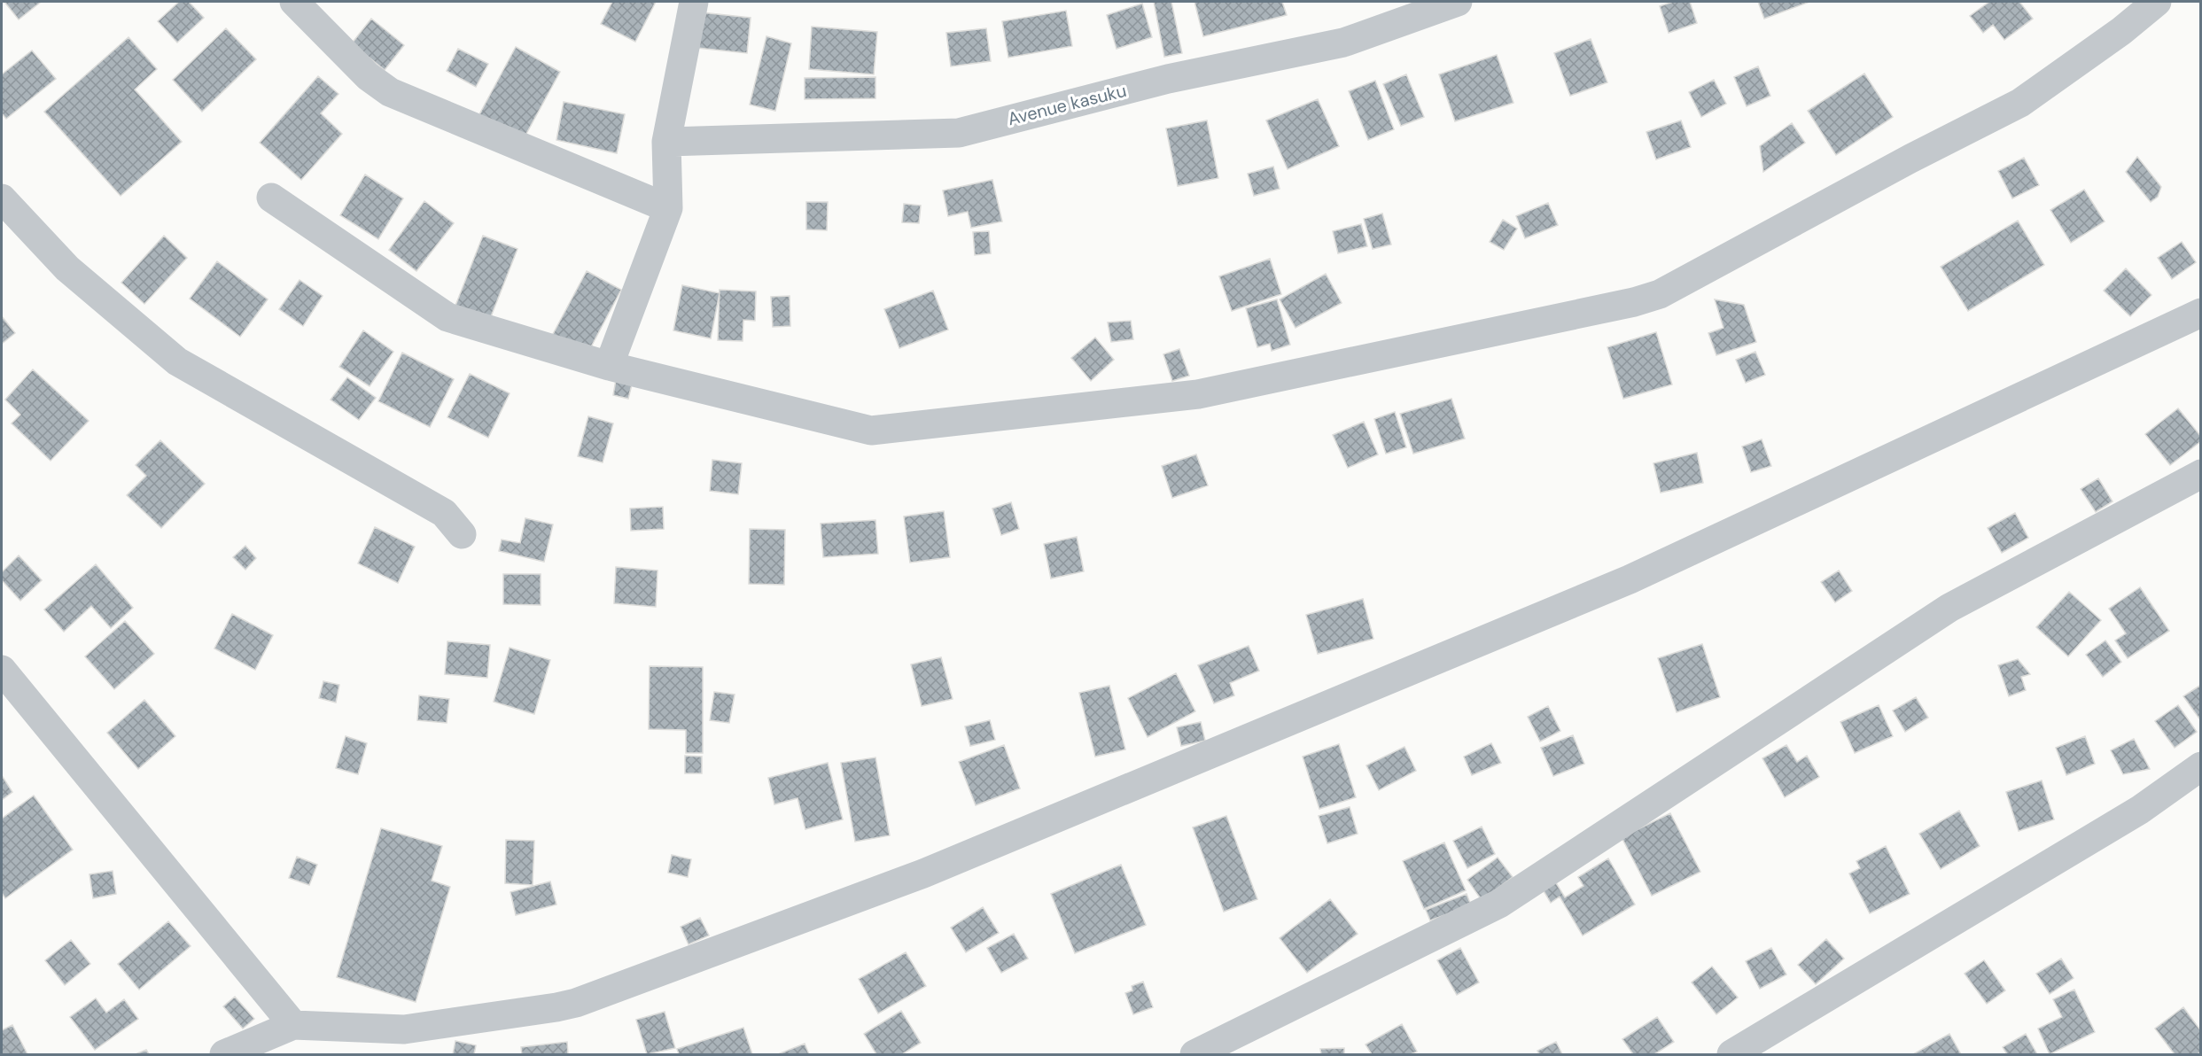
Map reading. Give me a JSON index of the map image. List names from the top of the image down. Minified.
{"streets":{"street":["Avenue kasuku"]}}
